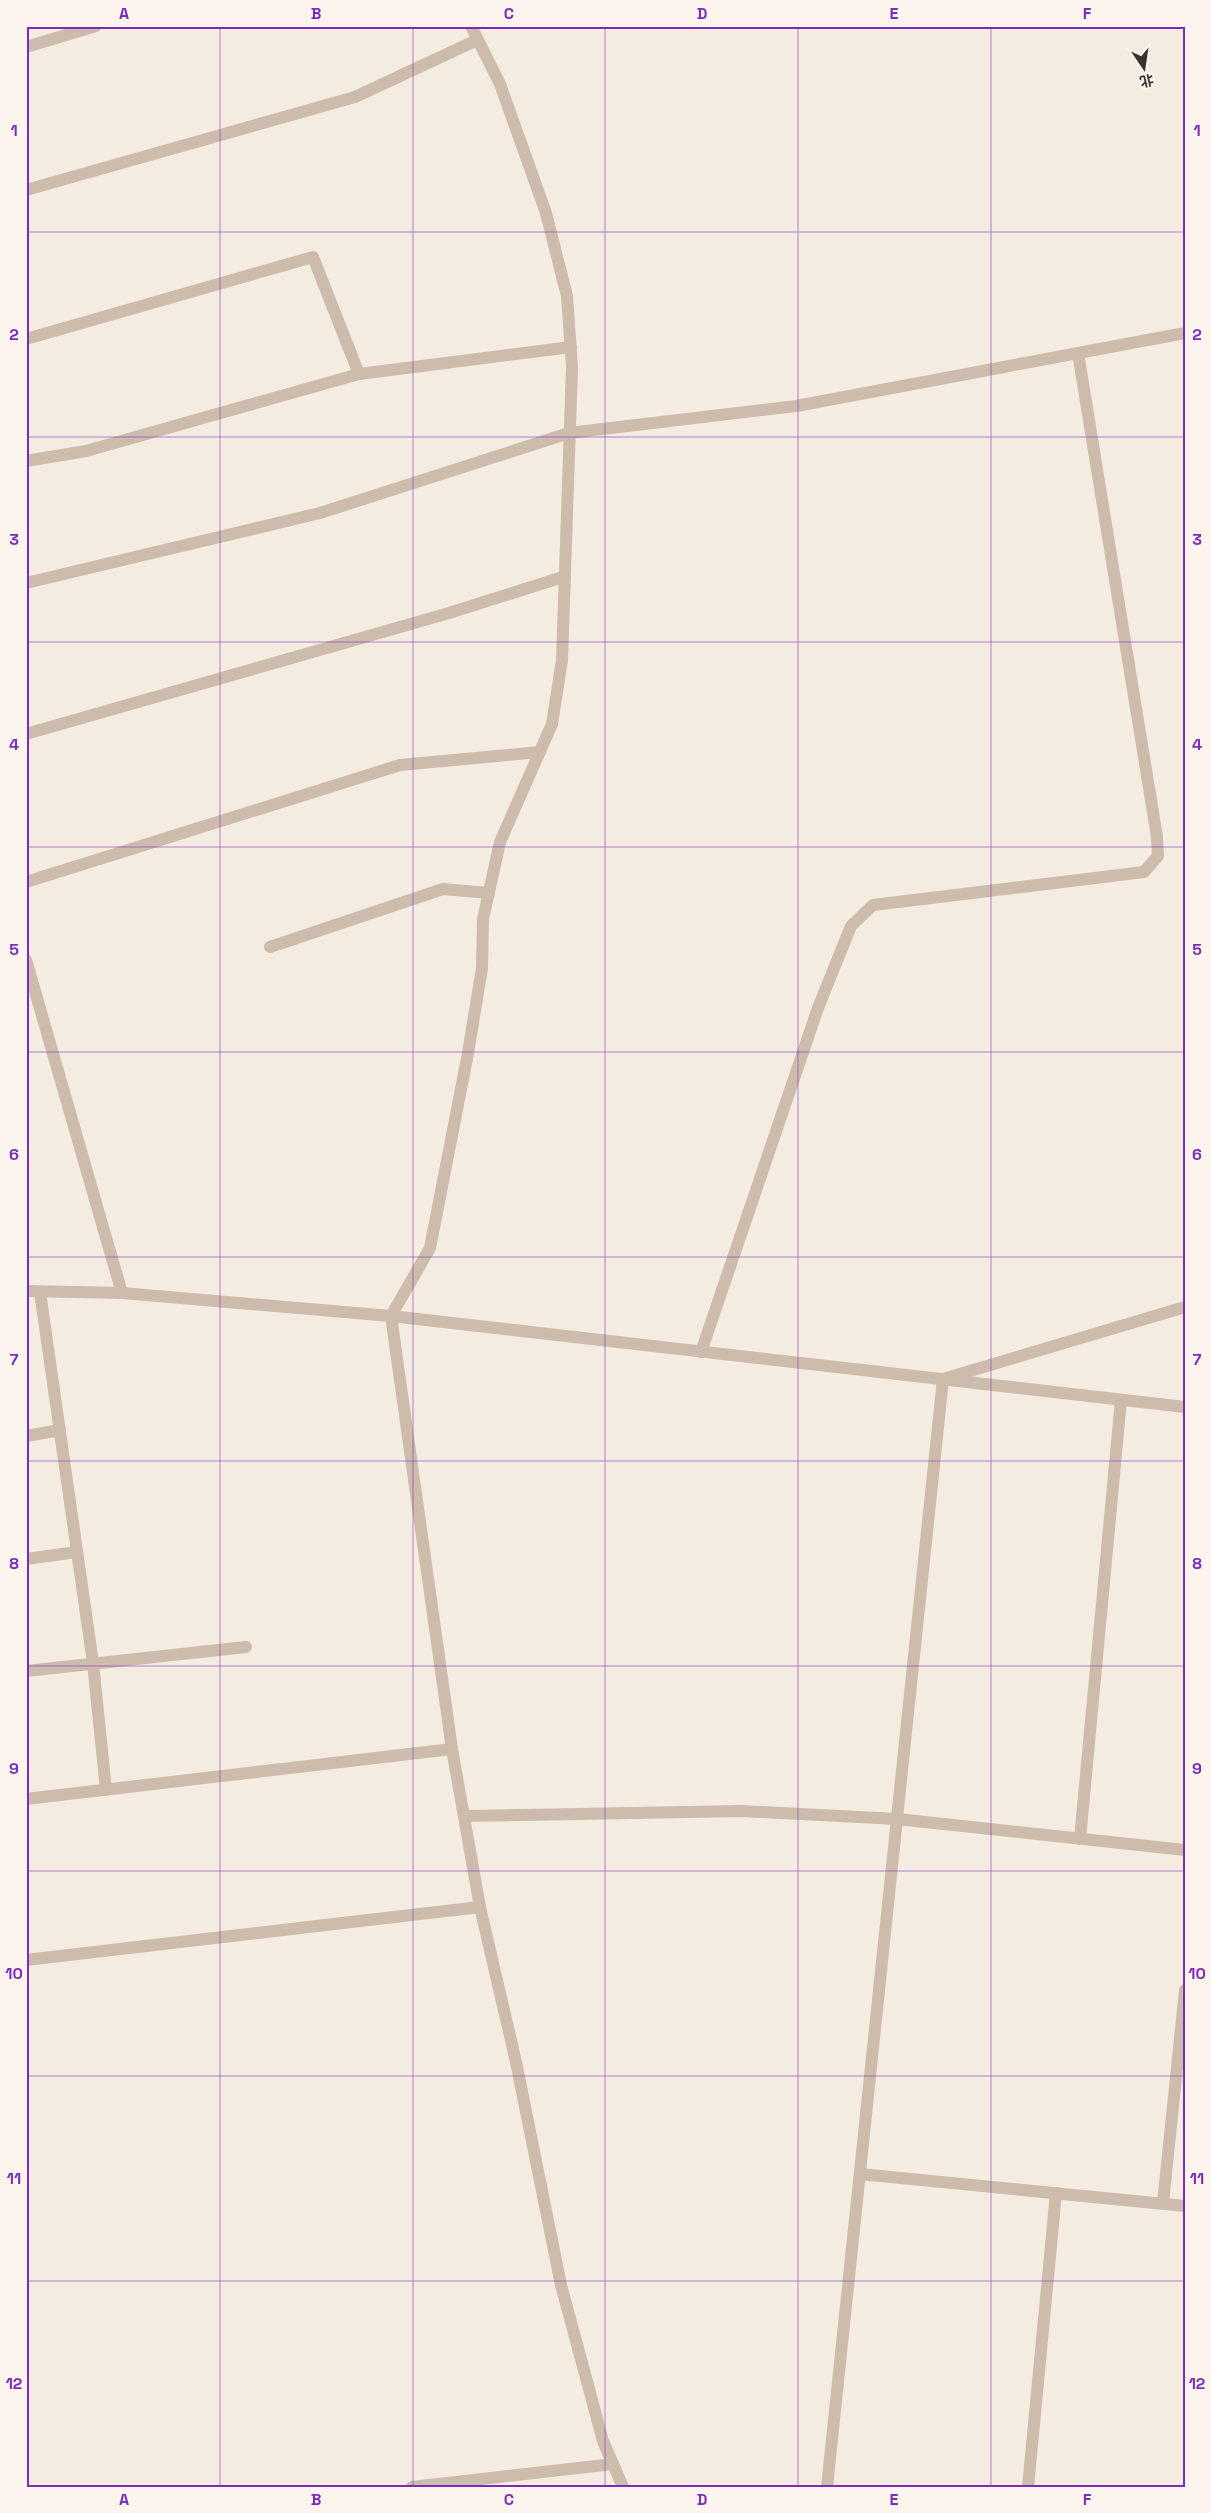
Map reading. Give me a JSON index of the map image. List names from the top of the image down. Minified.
{"north":"bottom","grid":{"columns":["A","B","C","D","E","F"],"rows":["1","2","3","4","5","6","7","8","9","10","11","12"]}}
